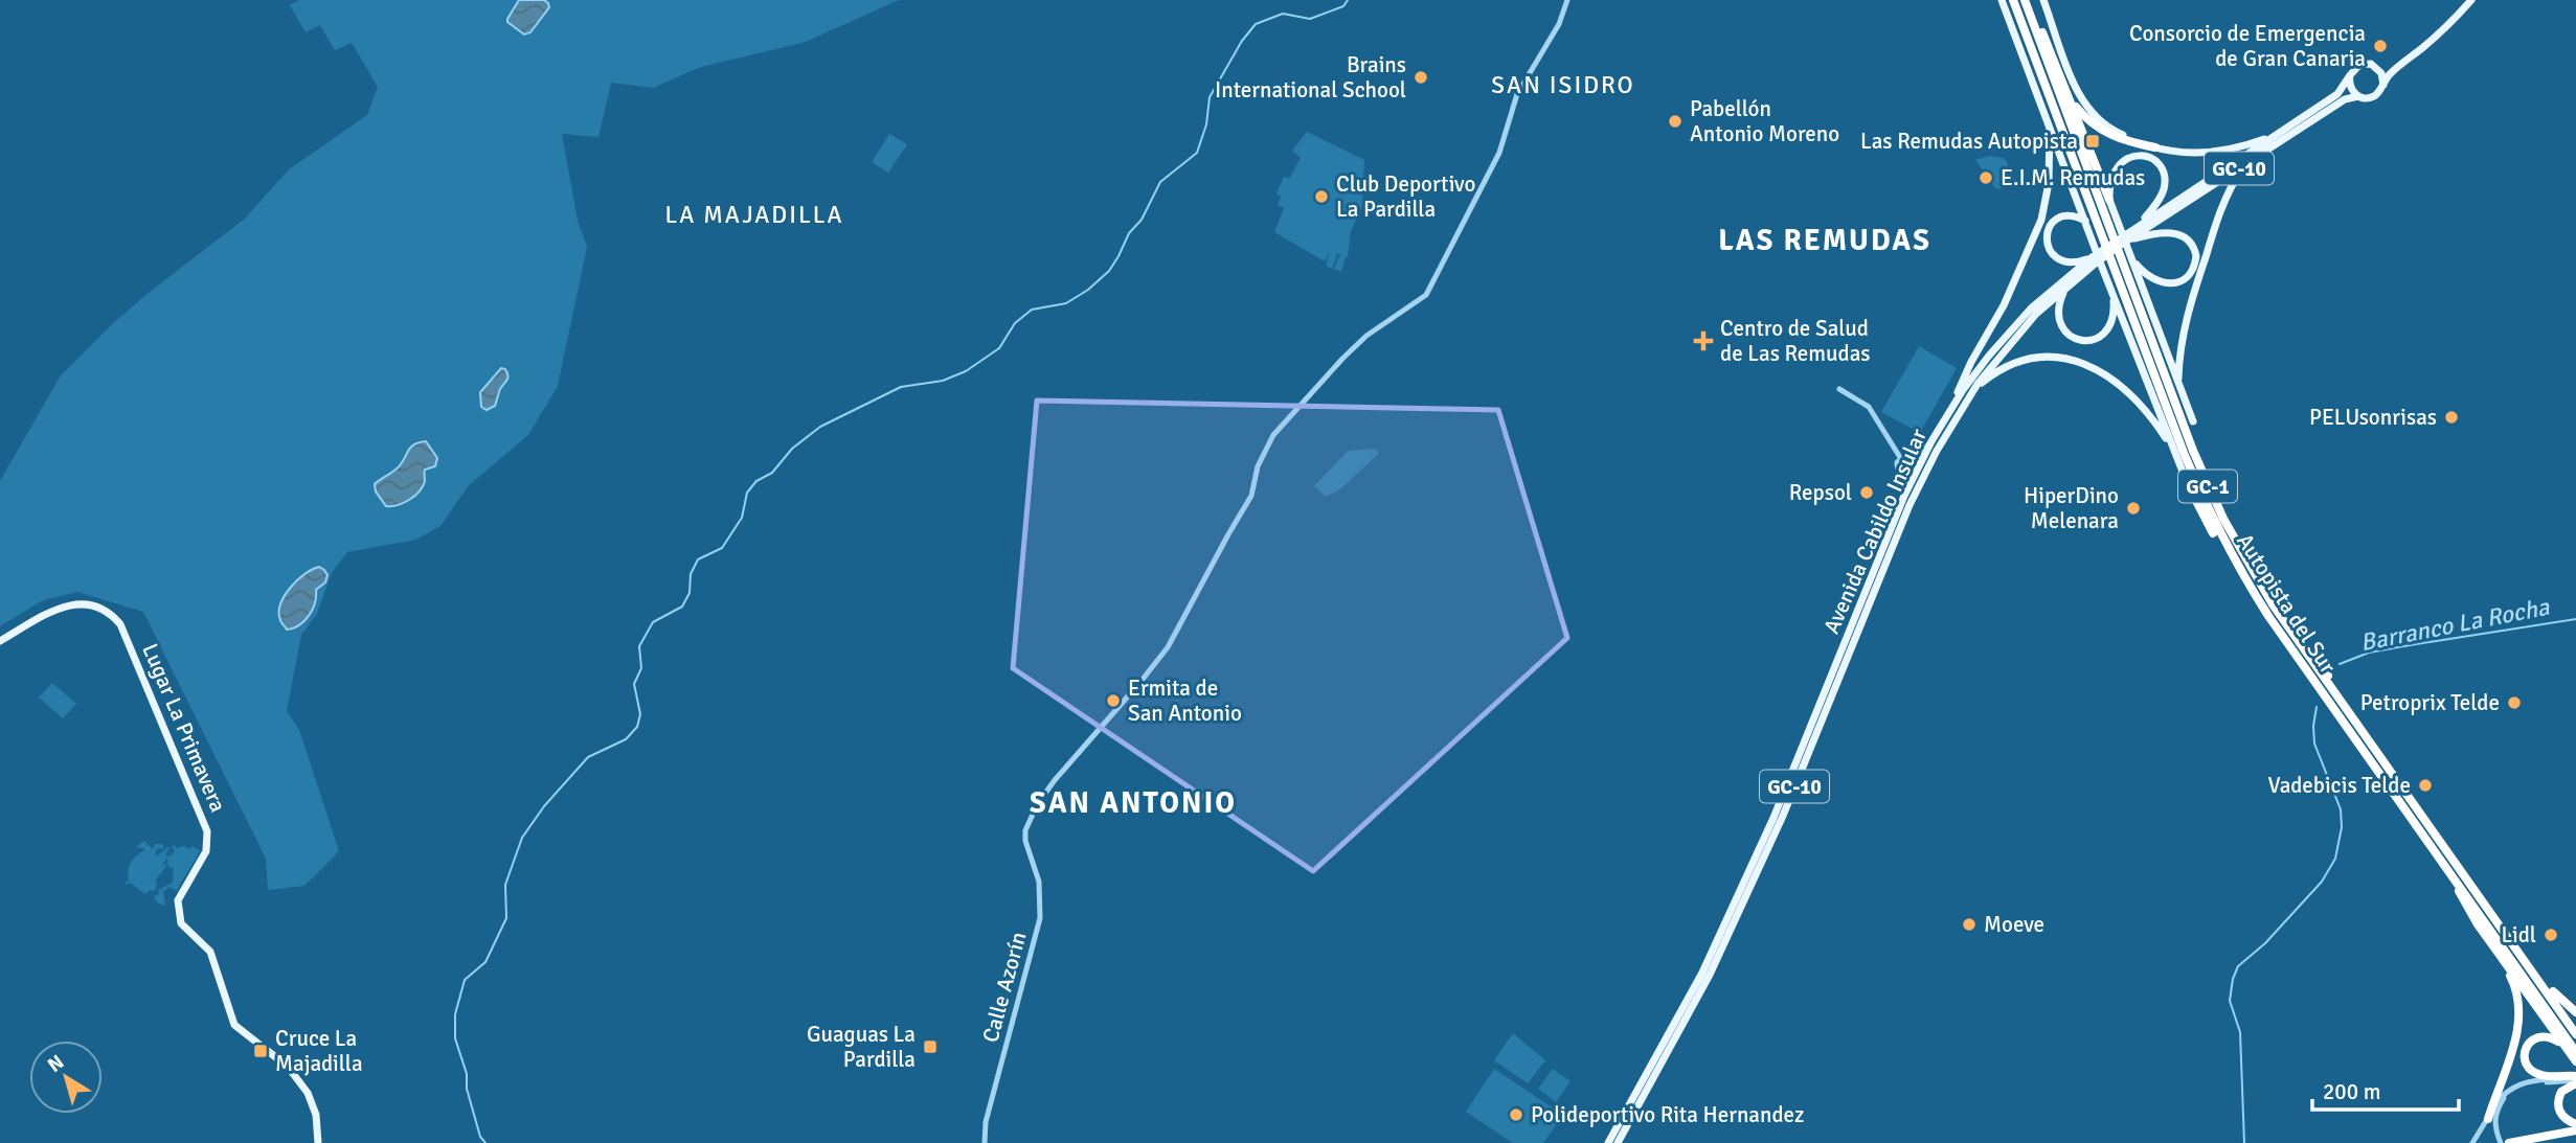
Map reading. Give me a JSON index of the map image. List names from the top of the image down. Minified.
{"streets":{"highway":["GC-1","Autopista del Sur"],"main road":["GC-10","Avenida Cabildo Insular","Lugar La Primavera"],"street":["Calle Azorín"]},"crossings":[["GC-10","Avenida Cabildo Insular"],["Avenida Cabildo Insular","Autopista del Sur"]],"districts":["SAN ISIDRO","LA MAJADILLA","LAS REMUDAS","SAN ANTONIO"],"water":["Barranco La Rocha"],"places":{"other":["Consorcio de Emergencia de Gran Canaria","Brains International School","Pabellón Antonio Moreno","E.I.M. Remudas","Club Deportivo La Pardilla","PELUsonrisas","Repsol","HiperDino Melenara","Ermita de San Antonio","Petroprix Telde","Vadebicis Telde","Moeve","Lidl","Polideportivo Rita Hernandez"],"transit":["Las Remudas Autopista","Guaguas La Pardilla","Cruce La Majadilla"],"health":["Centro de Salud de Las Remudas"]},"scale_bar":"200 m","north":"top left"}
